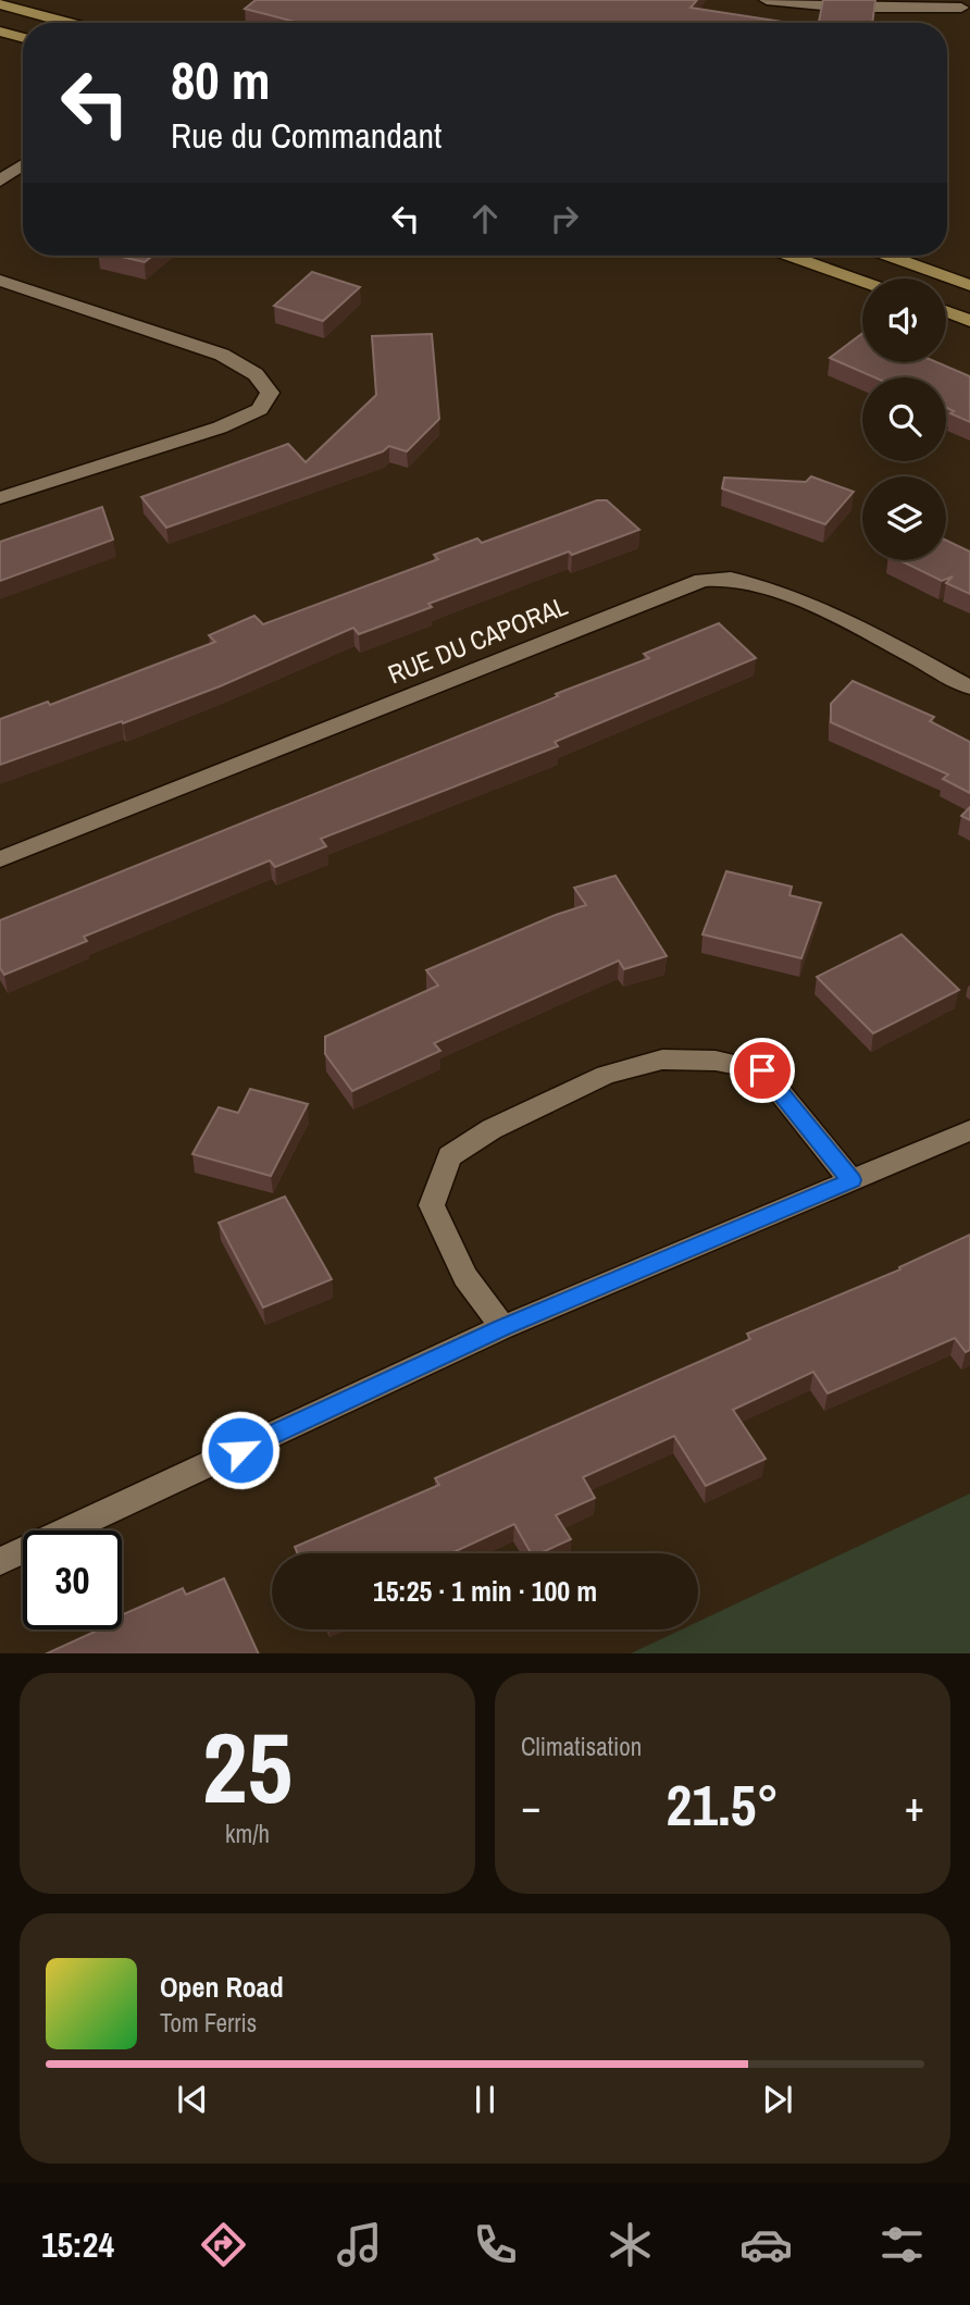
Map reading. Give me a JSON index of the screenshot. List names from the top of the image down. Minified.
{"streets":{"street":["RUE DU CAPORAL"]},"page":{"turn":["80 m","Rue du Commandant"],"limit":"30","trip":"15:25 · 1 min · 100 m","tile":[["25","km/h"],"Climatisation"],"heat":["−","21.5°","+"],"song":["Open Road","Tom Ferris"],"tabs":"15:24"}}
